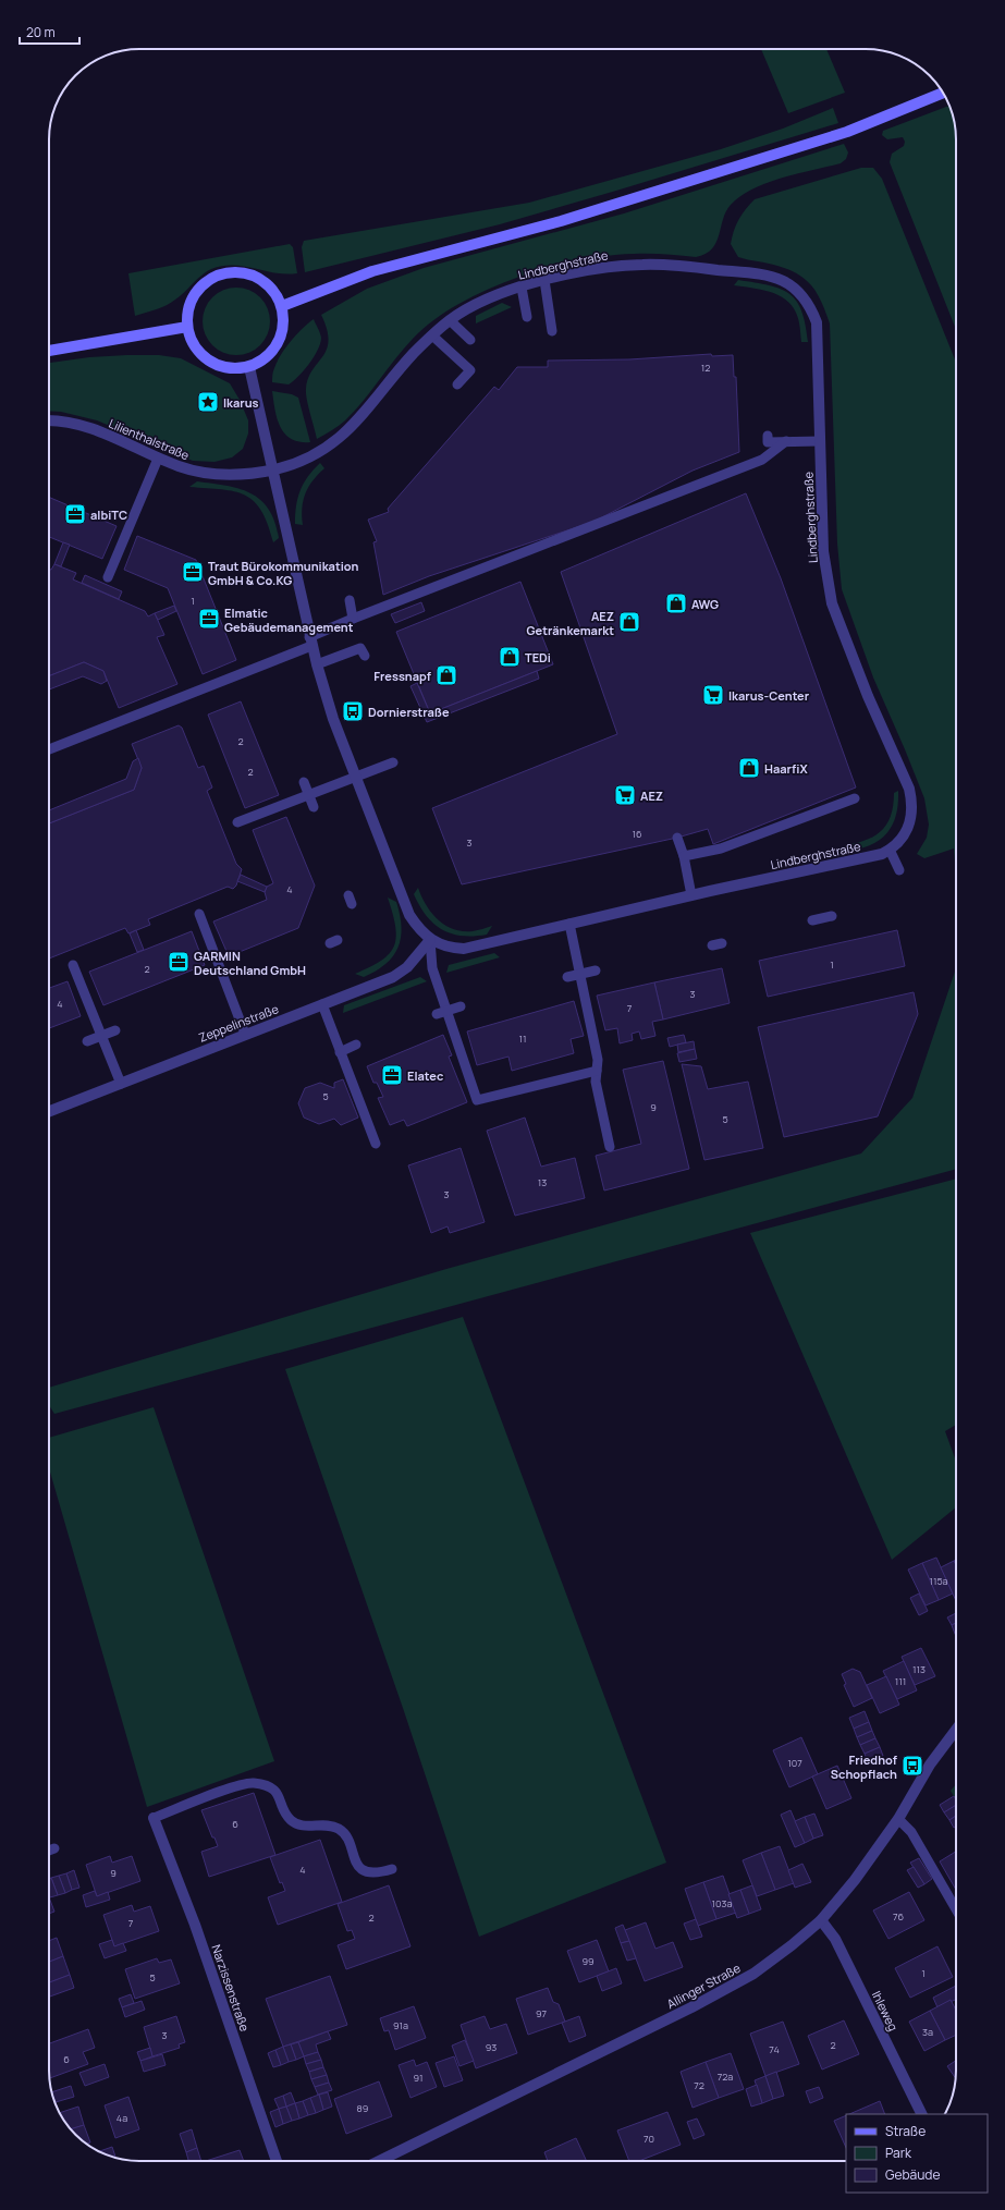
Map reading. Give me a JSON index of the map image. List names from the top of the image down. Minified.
{"streets":{"street":["Lindberghstraße","Lilienthalstraße","Zeppelinstraße","Allinger Straße","Narzissenstraße","Ihleweg"]},"crossings":[["Lindberghstraße","Lilienthalstraße"],["Lindberghstraße","Zeppelinstraße"],["Allinger Straße","Ihleweg"]],"places":{"place":["Ikarus"],"office":["albiTC","Traut Bürokommunikation GmbH & Co.KG","Elmatic Gebäudemanagement","GARMIN Deutschland GmbH","Elatec"],"shop":["AWG","AEZ Getränkemarkt","TEDi","Fressnapf","HaarfiX"],"supermarket":["Ikarus-Center","AEZ"],"bus stop":["Dornierstraße","Friedhof Schopflach"]},"house_numbers":["12","1","2","2","16","3","4","1","2","3","4","7","11","5","9","5","13","3","115a","113","111","107","6","4","9","103a","76","2","7","99","1","5","97","91a","3a","3","2","93","74","6","72a","91","72","89","4a","70"],"legend":["Straße","Park","Gebäude"],"scale_bar":"20 m"}
